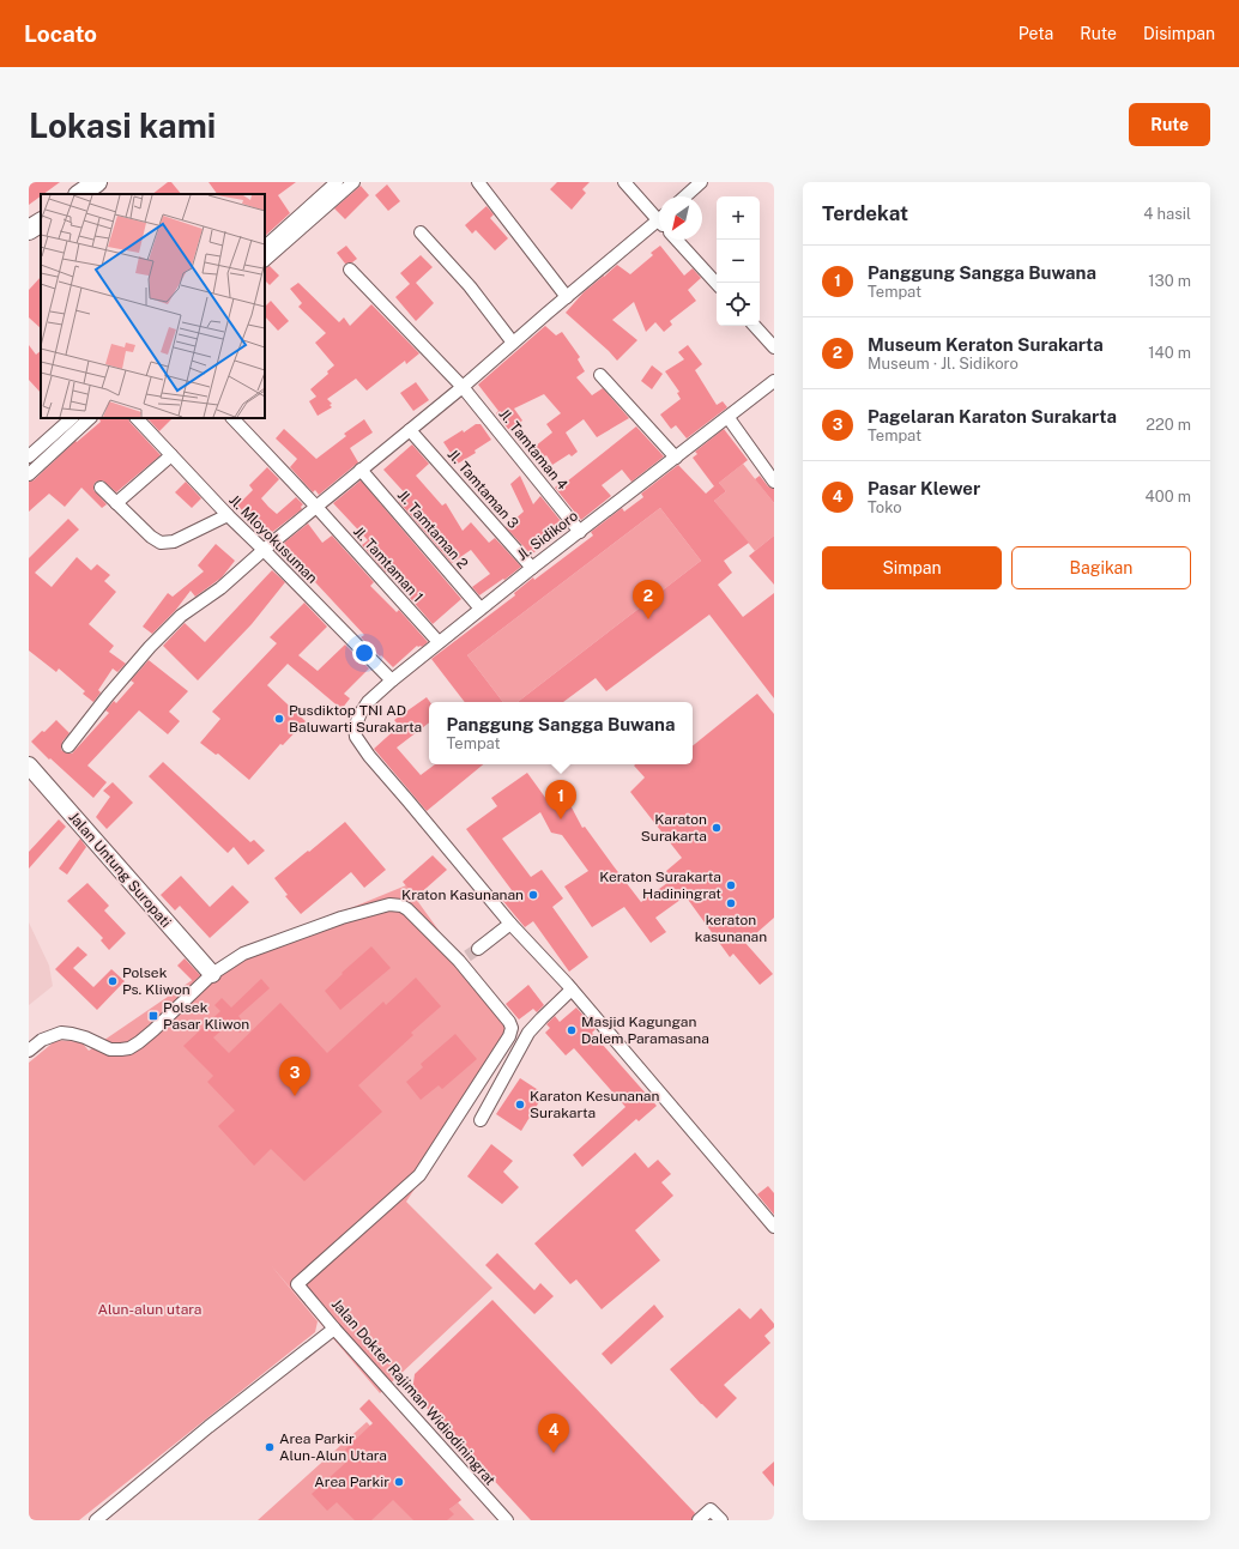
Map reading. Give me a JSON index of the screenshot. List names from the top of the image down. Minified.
{"streets":{"street":["Jl. Tamtaman 4","Jl. Tamtaman 3","Jl. Tamtaman 2","Jl. Sidikoro","Jl. Mloyokusuman","Jl. Tamtaman 1","Jalan Untung Suropati","Jalan Dokter Rajiman Widiodiningrat"]},"crossings":[["Jl. Tamtaman 4","Jl. Sidikoro"],["Jl. Tamtaman 3","Jl. Sidikoro"],["Jl. Tamtaman 2","Jl. Sidikoro"],["Jl. Sidikoro","Jl. Mloyokusuman"],["Jl. Sidikoro","Jl. Tamtaman 1"]],"parks":["Alun-alun utara"],"places":{"other":["Pusdiktop TNI AD Baluwarti Surakarta","Karaton Surakarta","Keraton Surakarta Hadiningrat","Kraton Kasunanan","keraton kasunanan","Polsek Ps. Kliwon","Masjid Kagungan Dalem Paramasana","Karaton Kesunanan Surakarta","Area Parkir Alun-Alun Utara","Area Parkir"],"transit":["Polsek Pasar Kliwon"]},"north":"bottom left","page":{"header":"Locato","nav":["Peta","Rute","Disimpan"],"buttons":["Rute",["Simpan","Bagikan"]],"title":"Lokasi kami","heading":["Terdekat","4 hasil"],"map_buttons":["+","−"],"list":[{"mark":"1","name":"Panggung Sangga Buwana","note":"Tempat","value":"130 m"},{"mark":"2","name":"Museum Keraton Surakarta","note":"Museum · Jl. Sidikoro","value":"140 m"},{"mark":"3","name":"Pagelaran Karaton Surakarta","note":"Tempat","value":"220 m"},{"mark":"4","name":"Pasar Klewer","note":"Toko","value":"400 m"}],"pins":["2","1","3","4"],"popup":["Panggung Sangga Buwana","Tempat"]}}
